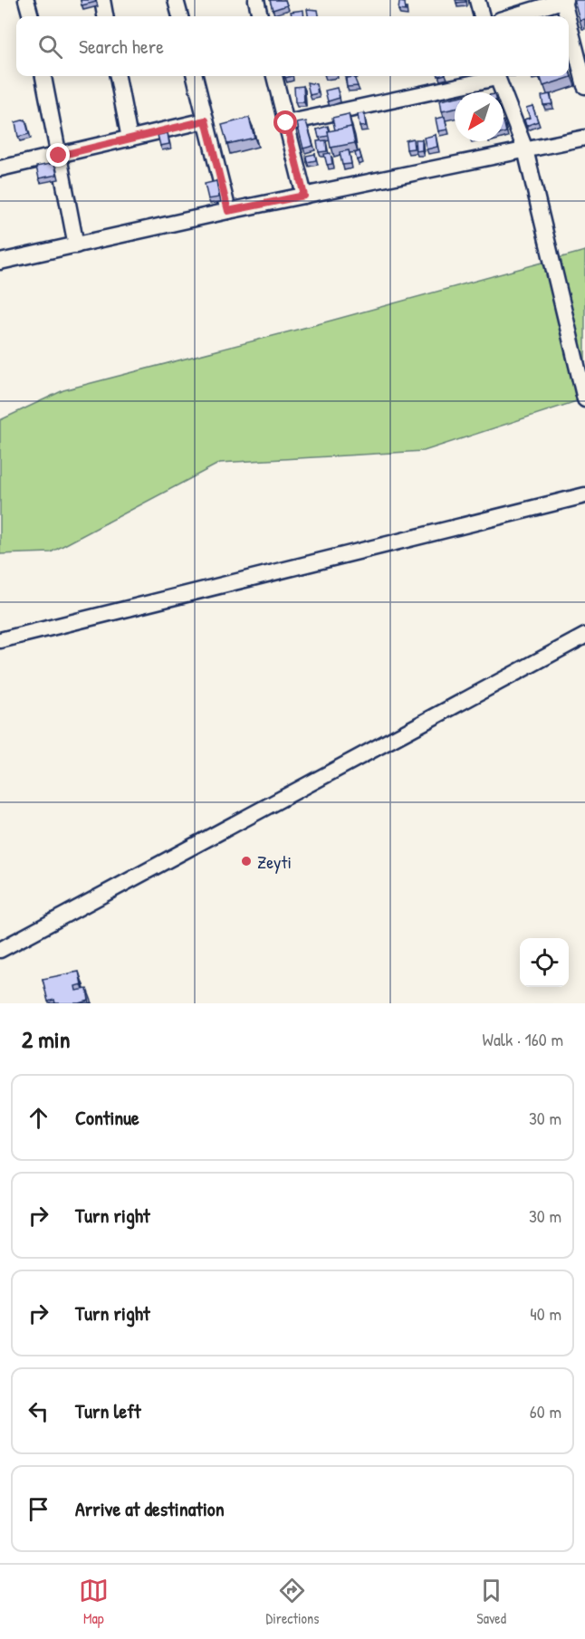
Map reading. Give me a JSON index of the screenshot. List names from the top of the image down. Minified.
{"places":["Zeyti"],"north":"bottom left","page":{"search":"Search here","heading":["2 min","Walk · 160 m"],"list":[["Continue","30 m"],["Turn right","30 m"],["Turn right","40 m"],["Turn left","60 m"],"Arrive at destination"],"nav":["Map","Directions","Saved"]}}
